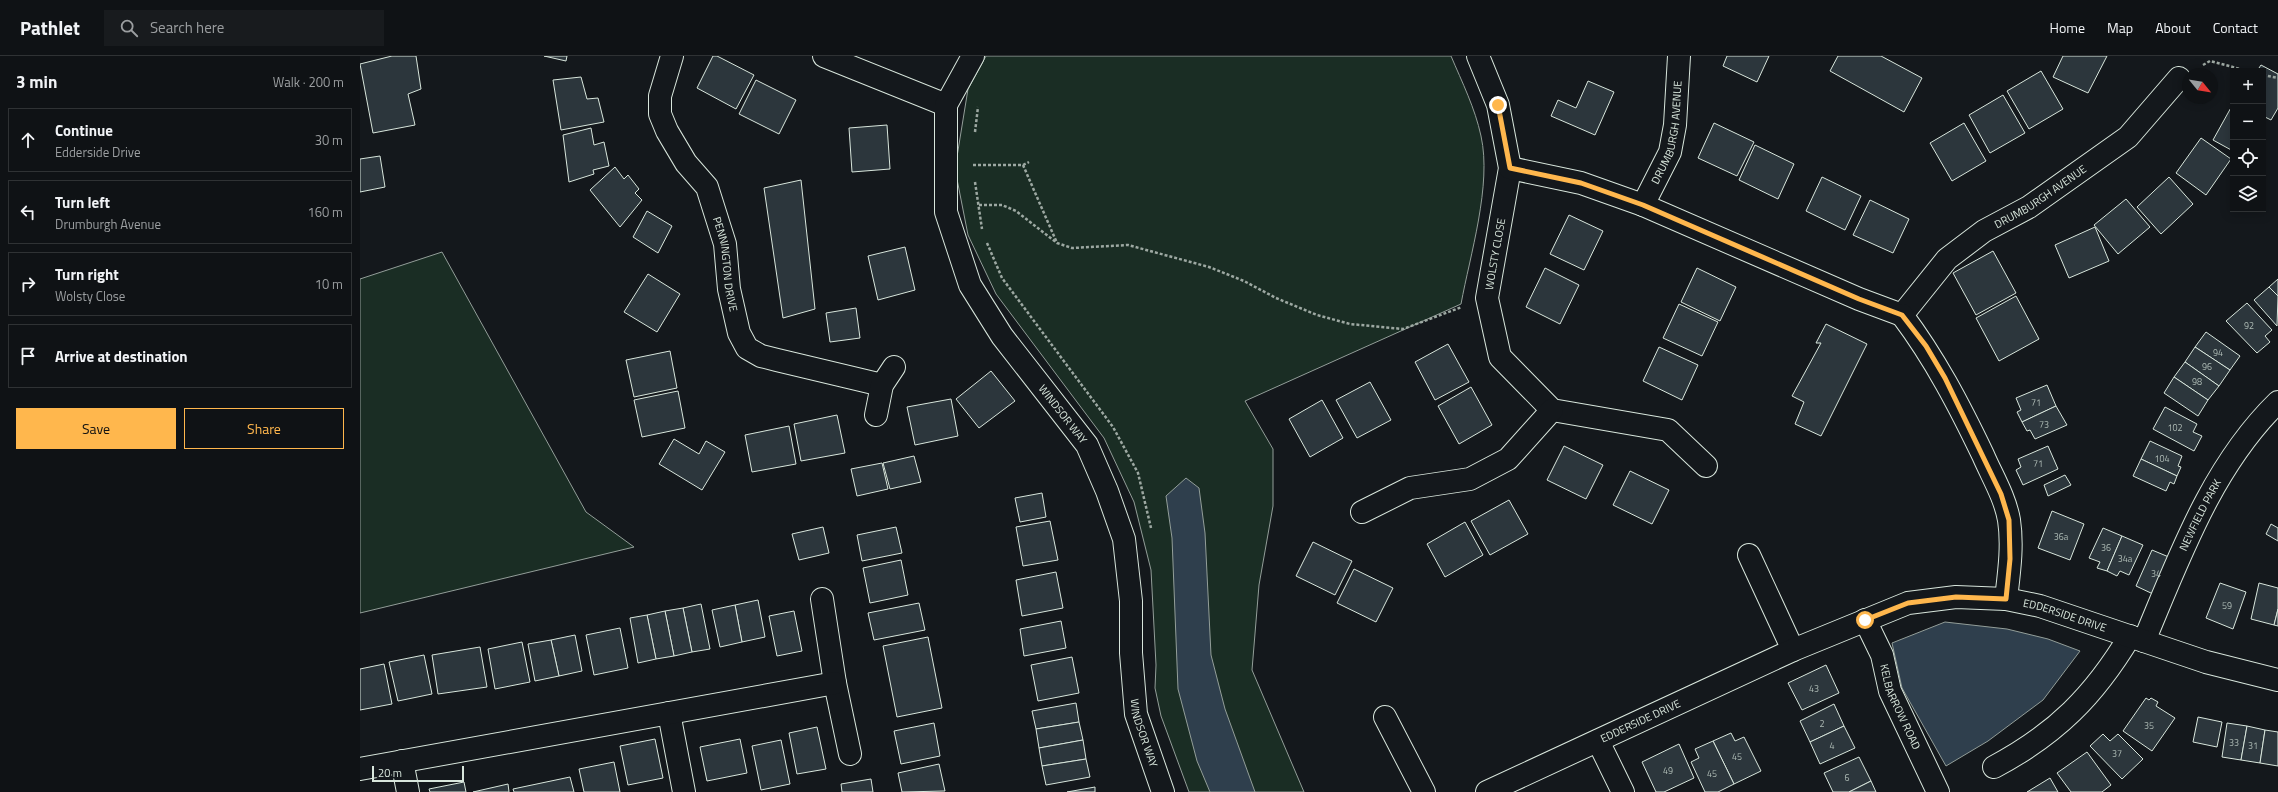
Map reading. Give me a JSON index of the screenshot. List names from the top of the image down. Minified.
{"streets":{"street":["DRUMBURGH AVENUE","WOLSTY CLOSE","PENNINGTON DRIVE","WINDSOR WAY","NEWFIELD PARK","EDDERSIDE DRIVE","KELBARROW ROAD"]},"crossings":[["NEWFIELD PARK","EDDERSIDE DRIVE"],["EDDERSIDE DRIVE","KELBARROW ROAD"]],"house_numbers":["92","94","96","98","71","73","102","104","71","36a","36","34a","34","59","43","2","35","33","4","31","37","45","49","45","6"],"scale_bar":"20 m","north":"bottom right","page":{"header":"Pathlet","search":"Search here","nav":["Home","Map","About","Contact"],"heading":["3 min","Walk · 200 m"],"map_buttons":["+","−"],"list":[["Continue","Edderside Drive","30 m"],["Turn left","Drumburgh Avenue","160 m"],["Turn right","Wolsty Close","10 m"],"Arrive at destination"],"buttons":["Save","Share"],"scale":"20 m"}}
